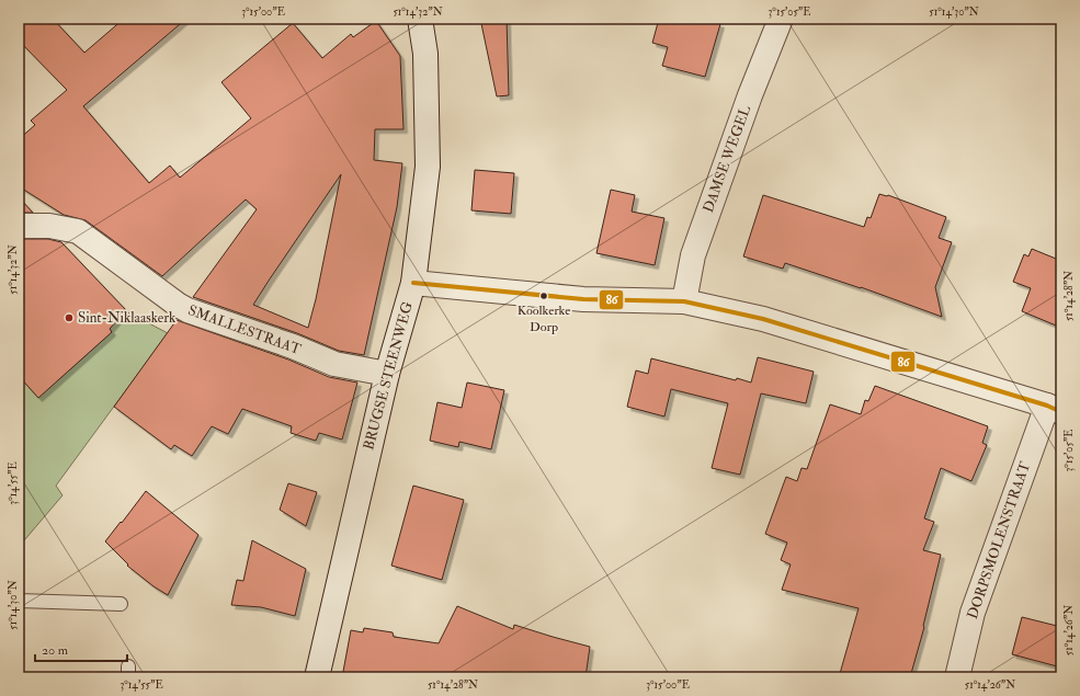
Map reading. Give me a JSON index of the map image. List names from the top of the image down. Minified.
{"streets":{"street":["DAMSE WEGEL","SMALLESTRAAT","BRUGSE STEENWEG","DORPSMOLENSTRAAT"]},"crossings":[["SMALLESTRAAT","BRUGSE STEENWEG"]],"places":["Koolkerke Dorp","Sint-Niklaaskerk"],"lines":["transit line 86"],"scale_bar":"20 m","coordinates":["3°15'00\"E","51°14'32\"N","3°15'05\"E","51°14'30\"N","51°14'28\"N","3°14'55\"E","51°14'26\"N"]}
